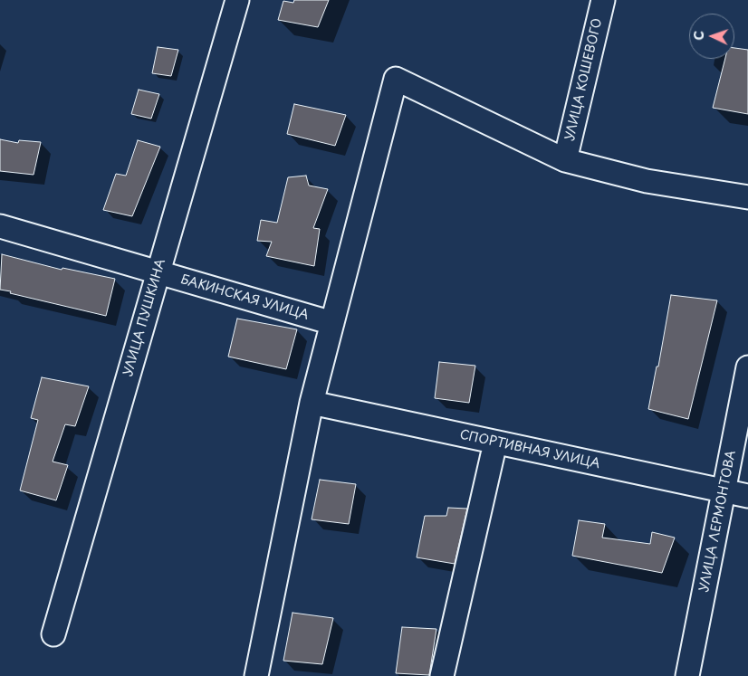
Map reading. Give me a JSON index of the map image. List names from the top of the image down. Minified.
{"streets":{"street":["УЛИЦА КОШЕВОГО","БАКИНСКАЯ УЛИЦА","УЛИЦА ПУШКИНА","СПОРТИВНАЯ УЛИЦА","УЛИЦА ЛЕРМОНТОВА"]},"crossings":[["БАКИНСКАЯ УЛИЦА","УЛИЦА ПУШКИНА"],["СПОРТИВНАЯ УЛИЦА","УЛИЦА ЛЕРМОНТОВА"]],"north":"left"}
